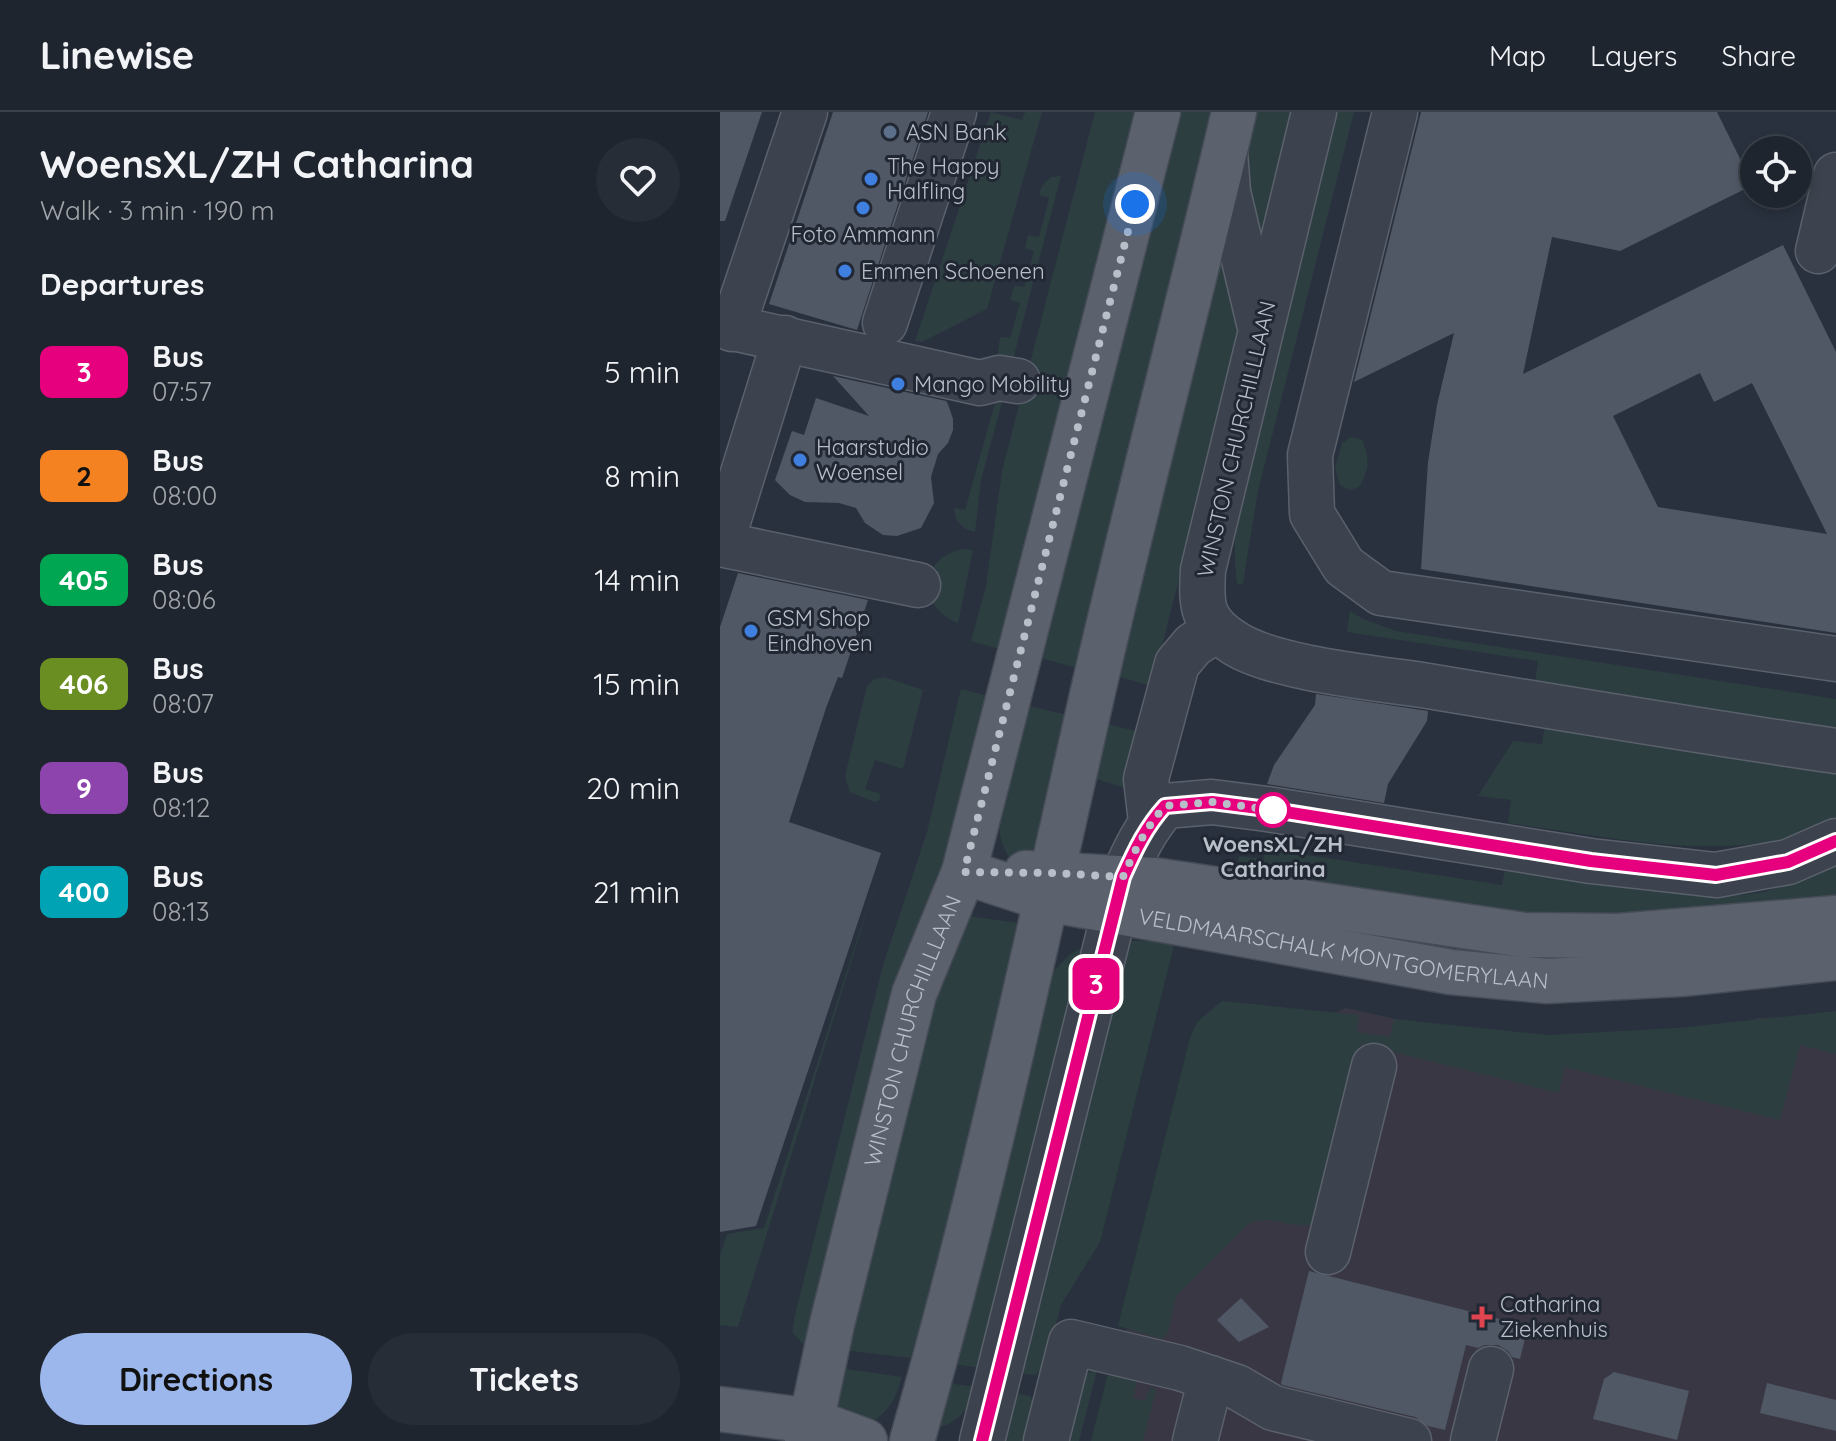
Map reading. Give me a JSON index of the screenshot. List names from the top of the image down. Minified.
{"streets":{"main road":["WINSTON CHURCHILLLAAN","VELDMAARSCHALK MONTGOMERYLAAN"]},"crossings":[["WINSTON CHURCHILLLAAN","VELDMAARSCHALK MONTGOMERYLAAN"]],"places":{"other":["ASN Bank","The Happy Halfling","Foto Ammann","Emmen Schoenen","Mango Mobility","Haarstudio Woensel","GSM Shop Eindhoven","WoensXL/ZH Catharina"],"health":["Catharina Ziekenhuis"]},"lines":["bus line 3"],"page":{"header":"Linewise","nav":["Map","Layers","Share"],"heading":[["WoensXL/ZH Catharina","Walk · 3 min · 190 m"],"Departures"],"on_map":"3","list":[{"mark":"3","name":"Bus","note":"07:57","value":"5 min"},{"mark":"2","name":"Bus","note":"08:00","value":"8 min"},{"mark":"405","name":"Bus","note":"08:06","value":"14 min"},{"mark":"406","name":"Bus","note":"08:07","value":"15 min"},{"mark":"9","name":"Bus","note":"08:12","value":"20 min"},{"mark":"400","name":"Bus","note":"08:13","value":"21 min"}],"buttons":["Directions","Tickets"]}}
